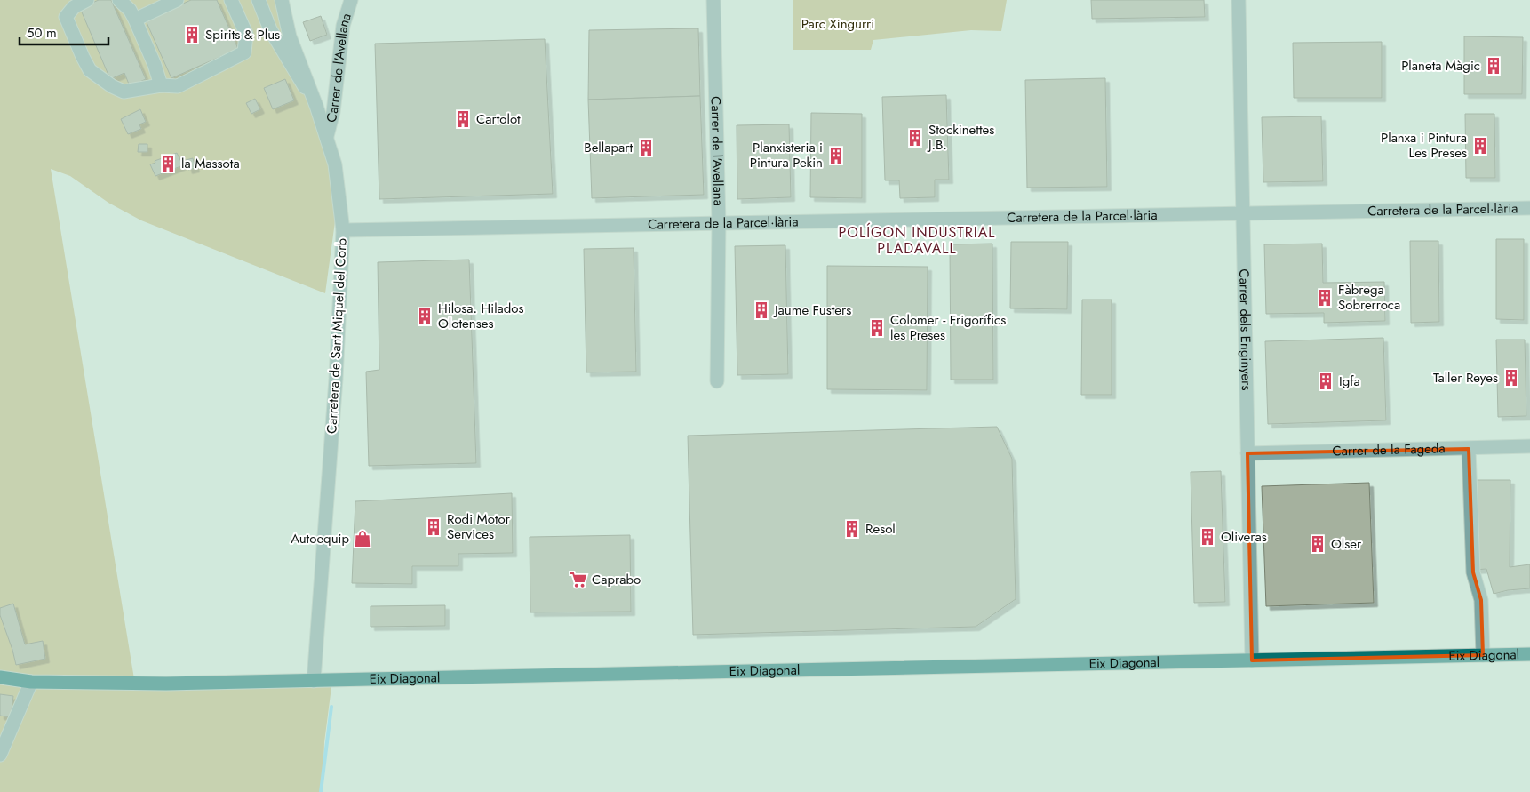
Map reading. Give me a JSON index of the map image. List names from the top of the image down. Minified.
{"streets":{"main road":["Eix Diagonal"],"street":["Carrer de l'Avellana","Carretera de la Parcel·lària","Carrer dels Enginyers","Carretera de Sant Miquel del Corb","Carrer de la Fageda"]},"crossings":[["Carrer de l'Avellana","Carretera de la Parcel·lària"],["Carrer de l'Avellana","Carretera de Sant Miquel del Corb"],["Carretera de la Parcel·lària","Carrer dels Enginyers"],["Carretera de la Parcel·lària","Carretera de Sant Miquel del Corb"],["Carrer dels Enginyers","Carrer de la Fageda"],["Carrer dels Enginyers","Eix Diagonal"],["Carretera de Sant Miquel del Corb","Eix Diagonal"]],"districts":["POLÍGON INDUSTRIAL PLADAVALL"],"parks":["Parc Xingurri"],"places":{"building":["Spirits & Plus","Planeta Màgic","Cartolot","Stockinettes J.B.","Planxa i Pintura Les Preses","Bellapart","Planxisteria i Pintura Pekin","la Massota","Fàbrega Sobrerroca","Jaume Fusters","Hilosa. Hilados Olotenses","Colomer - Frigorífics les Preses","Taller Reyes","Igfa","Rodi Motor Services","Resol","Oliveras","Olser"],"shop":["Autoequip"],"supermarket":["Caprabo"]},"scale_bar":"50 m"}
